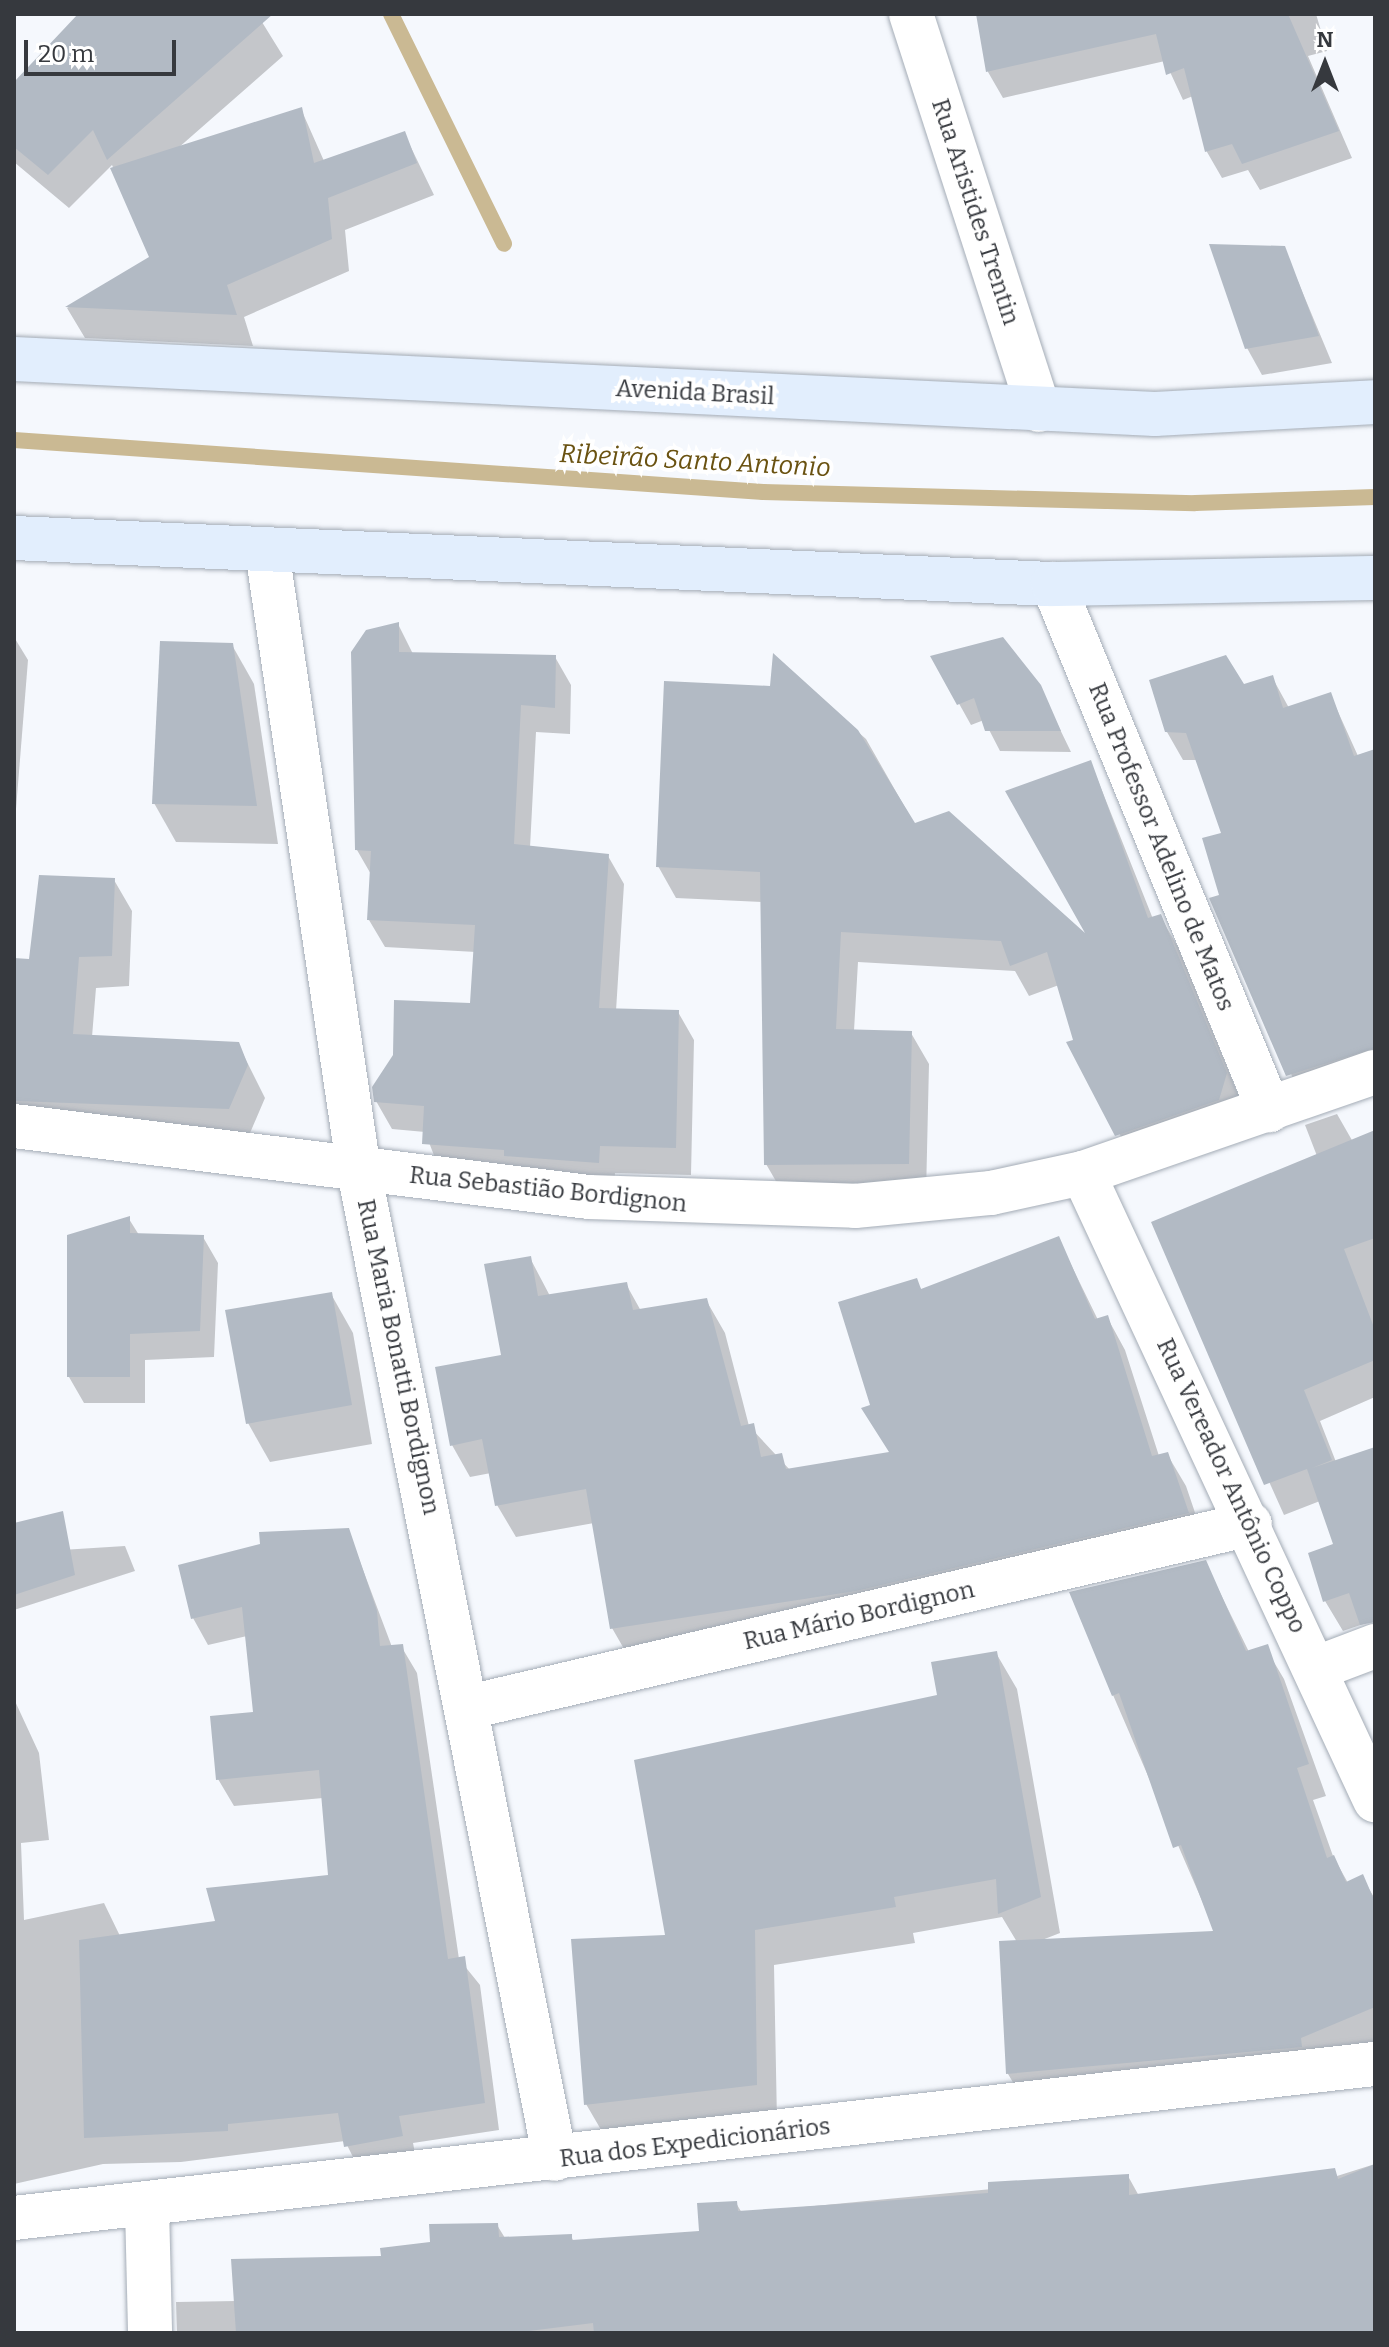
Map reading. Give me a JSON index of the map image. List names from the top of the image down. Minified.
{"streets":{"main road":["Avenida Brasil"],"street":["Rua Aristides Trentin","Rua Professor Adelino de Matos","Rua Sebastião Bordignon","Rua Maria Bonatti Bordignon","Rua Vereador Antônio Coppo","Rua Mário Bordignon","Rua dos Expedicionários"]},"crossings":[["Rua Aristides Trentin","Avenida Brasil"],["Rua Professor Adelino de Matos","Rua Sebastião Bordignon"],["Rua Sebastião Bordignon","Rua Maria Bonatti Bordignon"],["Rua Sebastião Bordignon","Rua Vereador Antônio Coppo"],["Rua Maria Bonatti Bordignon","Rua Mário Bordignon"],["Rua Maria Bonatti Bordignon","Rua dos Expedicionários"],["Rua Vereador Antônio Coppo","Rua Mário Bordignon"]],"water":["Ribeirão Santo Antonio"],"scale_bar":"20 m","north":"top"}
